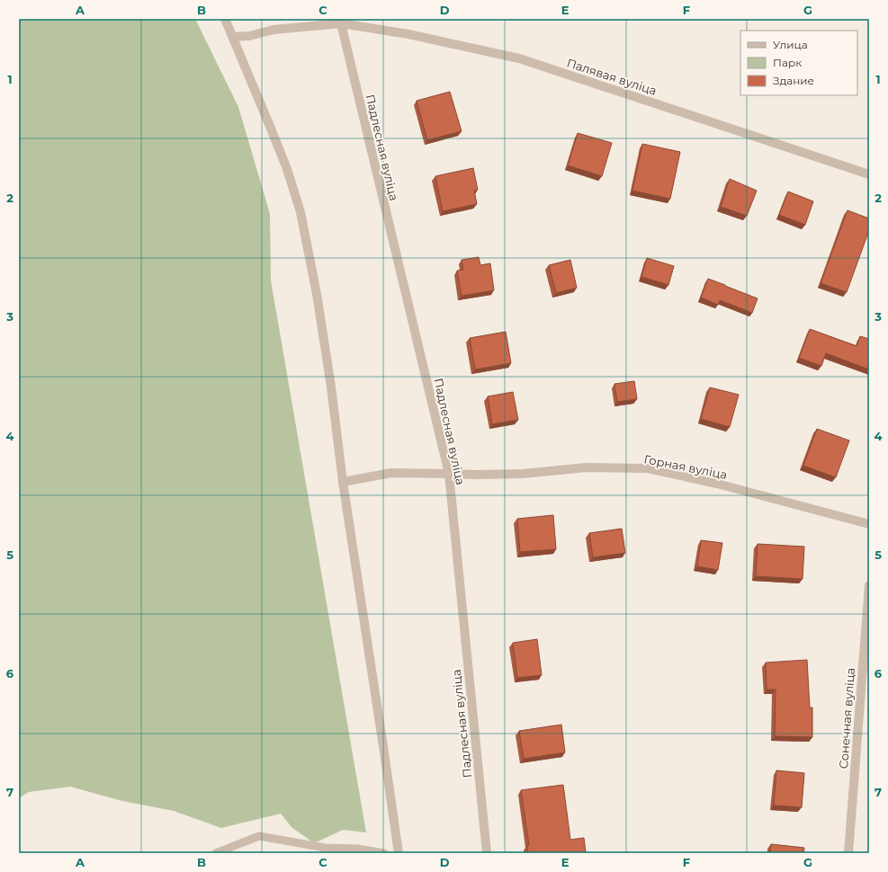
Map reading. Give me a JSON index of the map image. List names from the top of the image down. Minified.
{"streets":{"street":["Палявая вуліца","Падлесная вуліца","Горная вуліца","Сонечная вуліца"]},"crossings":[["Палявая вуліца","Падлесная вуліца"],["Падлесная вуліца","Горная вуліца"]],"legend":["Улица","Парк","Здание"],"grid":{"columns":["A","B","C","D","E","F","G"],"rows":["1","2","3","4","5","6","7"]}}
